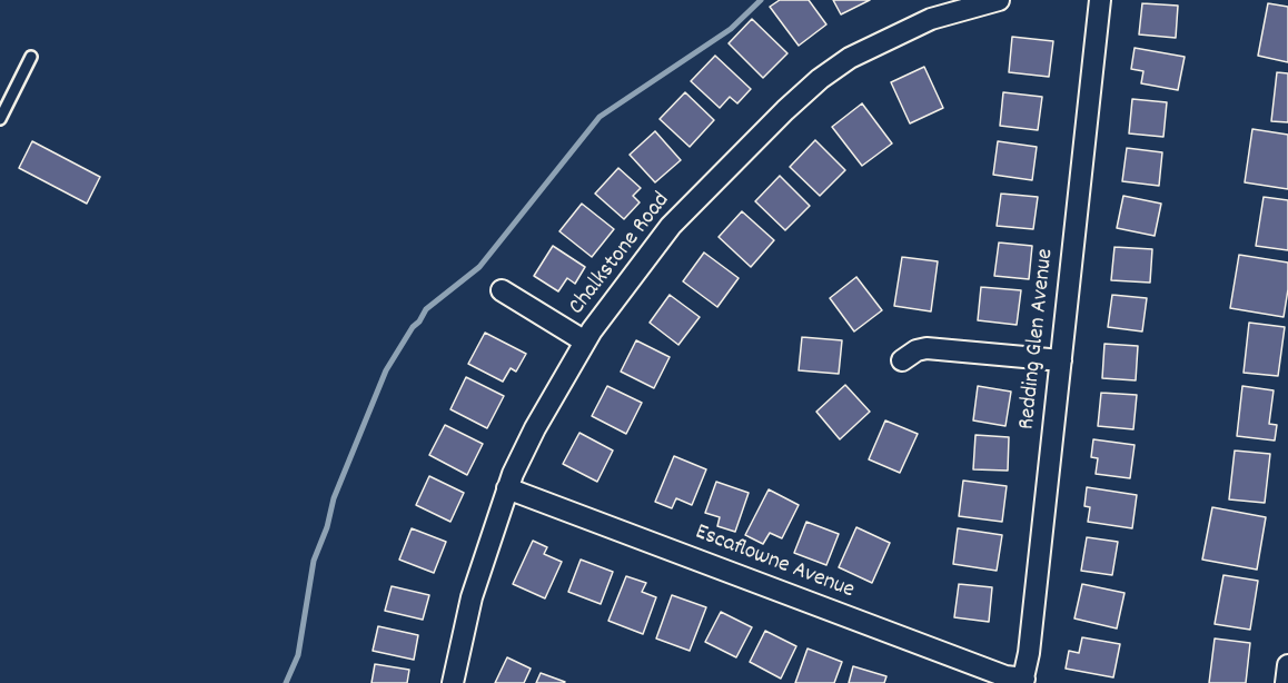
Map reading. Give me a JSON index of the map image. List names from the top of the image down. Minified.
{"streets":{"street":["Chalkstone Road","Redding Glen Avenue","Escaflowne Avenue"]},"crossings":[["Chalkstone Road","Escaflowne Avenue"],["Redding Glen Avenue","Escaflowne Avenue"]]}
